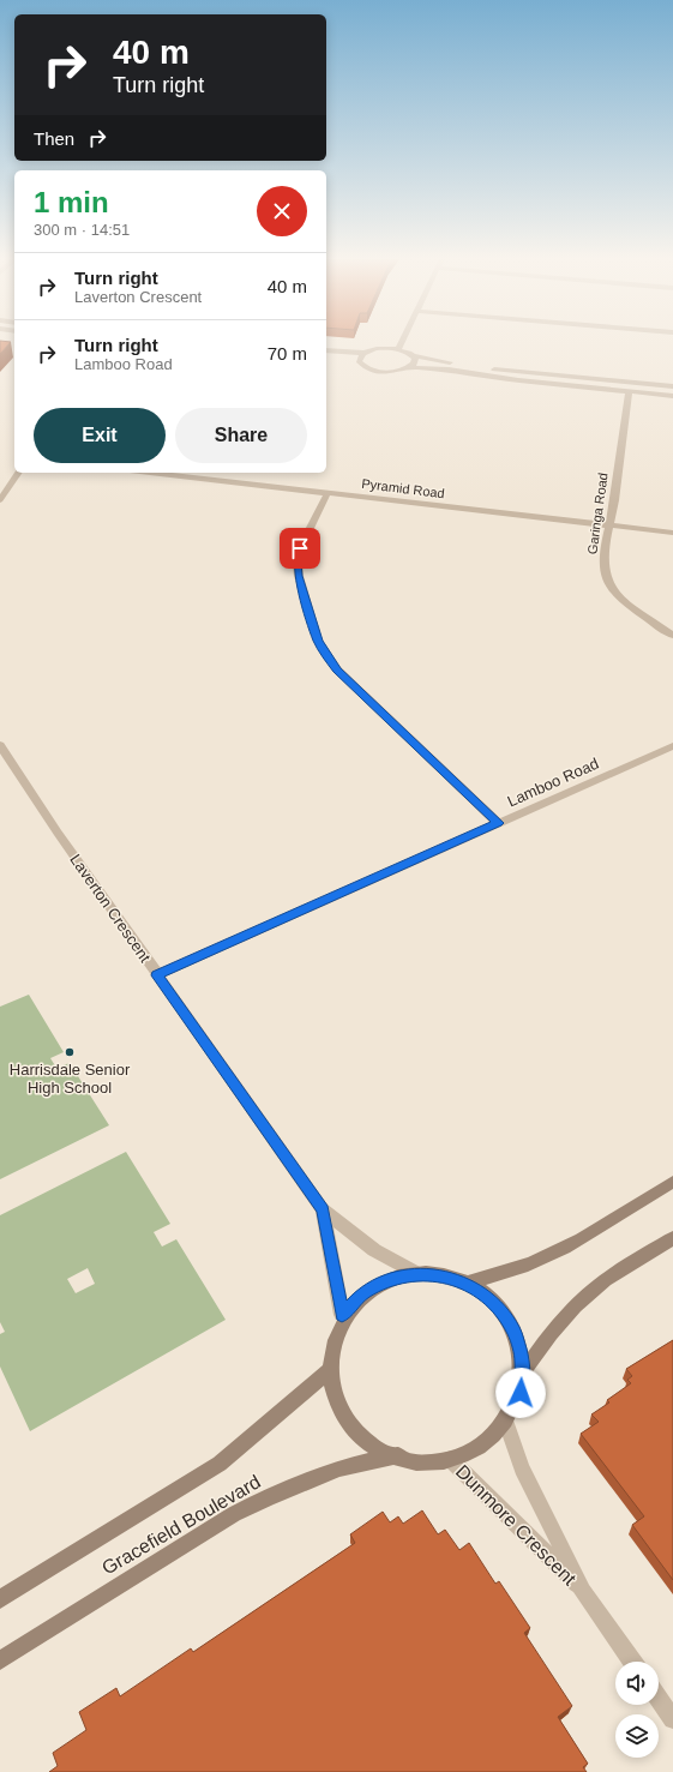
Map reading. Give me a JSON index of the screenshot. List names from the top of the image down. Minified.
{"streets":{"street":["Pyramid Road","Garinga Road","Lamboo Road","Laverton Crescent","Gracefield Boulevard","Dunmore Crescent"]},"crossings":[["Pyramid Road","Garinga Road"],["Lamboo Road","Laverton Crescent"]],"places":["Harrisdale Senior High School"],"page":{"turn":["40 m","Turn right"],"then":"Then","heading":["1 min","300 m · 14:51"],"list":[{"name":"Turn right","note":"Laverton Crescent","value":"40 m"},{"name":"Turn right","note":"Lamboo Road","value":"70 m"}],"buttons":["Exit","Share"]}}
